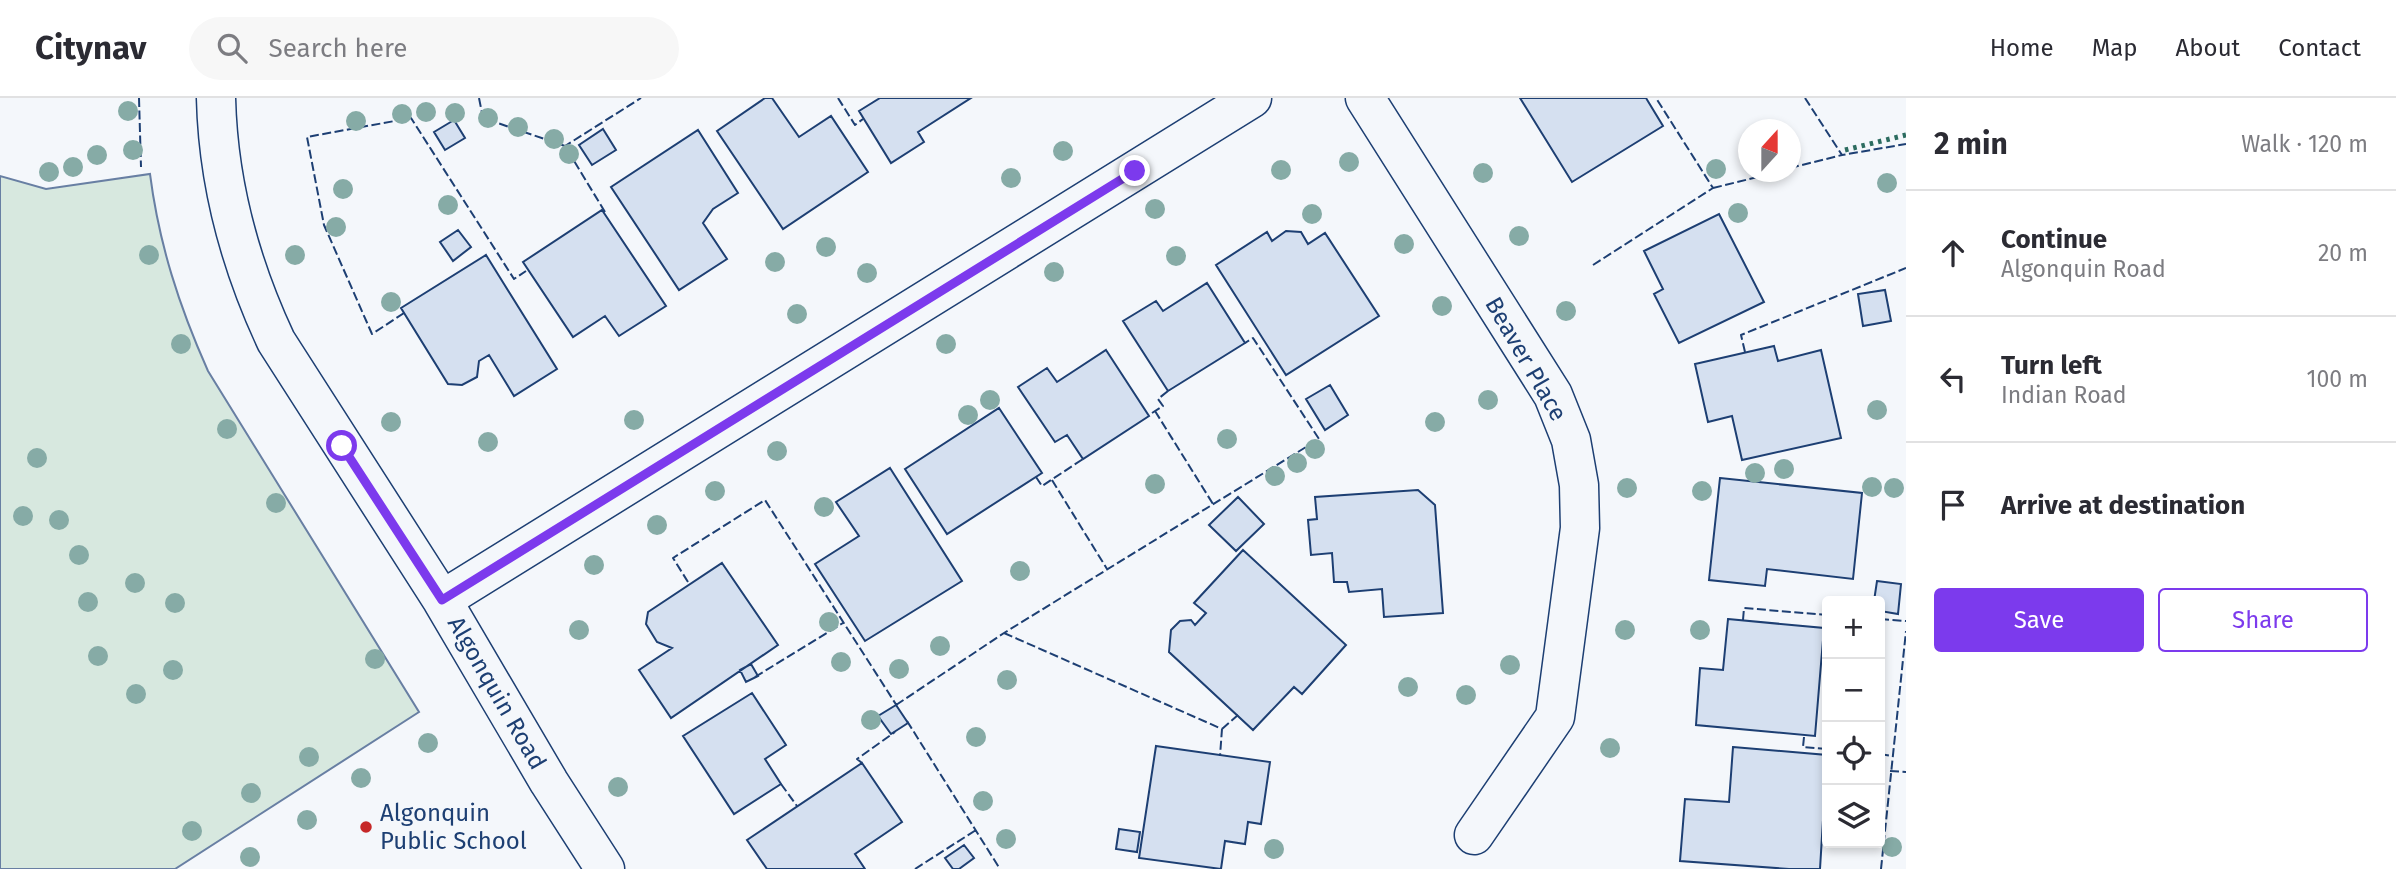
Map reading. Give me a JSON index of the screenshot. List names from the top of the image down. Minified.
{"streets":{"street":["Beaver Place","Algonquin Road"]},"places":["Algonquin Public School"],"north":"top","page":{"header":"Citynav","search":"Search here","nav":["Home","Map","About","Contact"],"heading":["2 min","Walk · 120 m"],"list":[["Continue","Algonquin Road","20 m"],["Turn left","Indian Road","100 m"],"Arrive at destination"],"buttons":["Save","Share"],"map_buttons":["+","−"]}}
